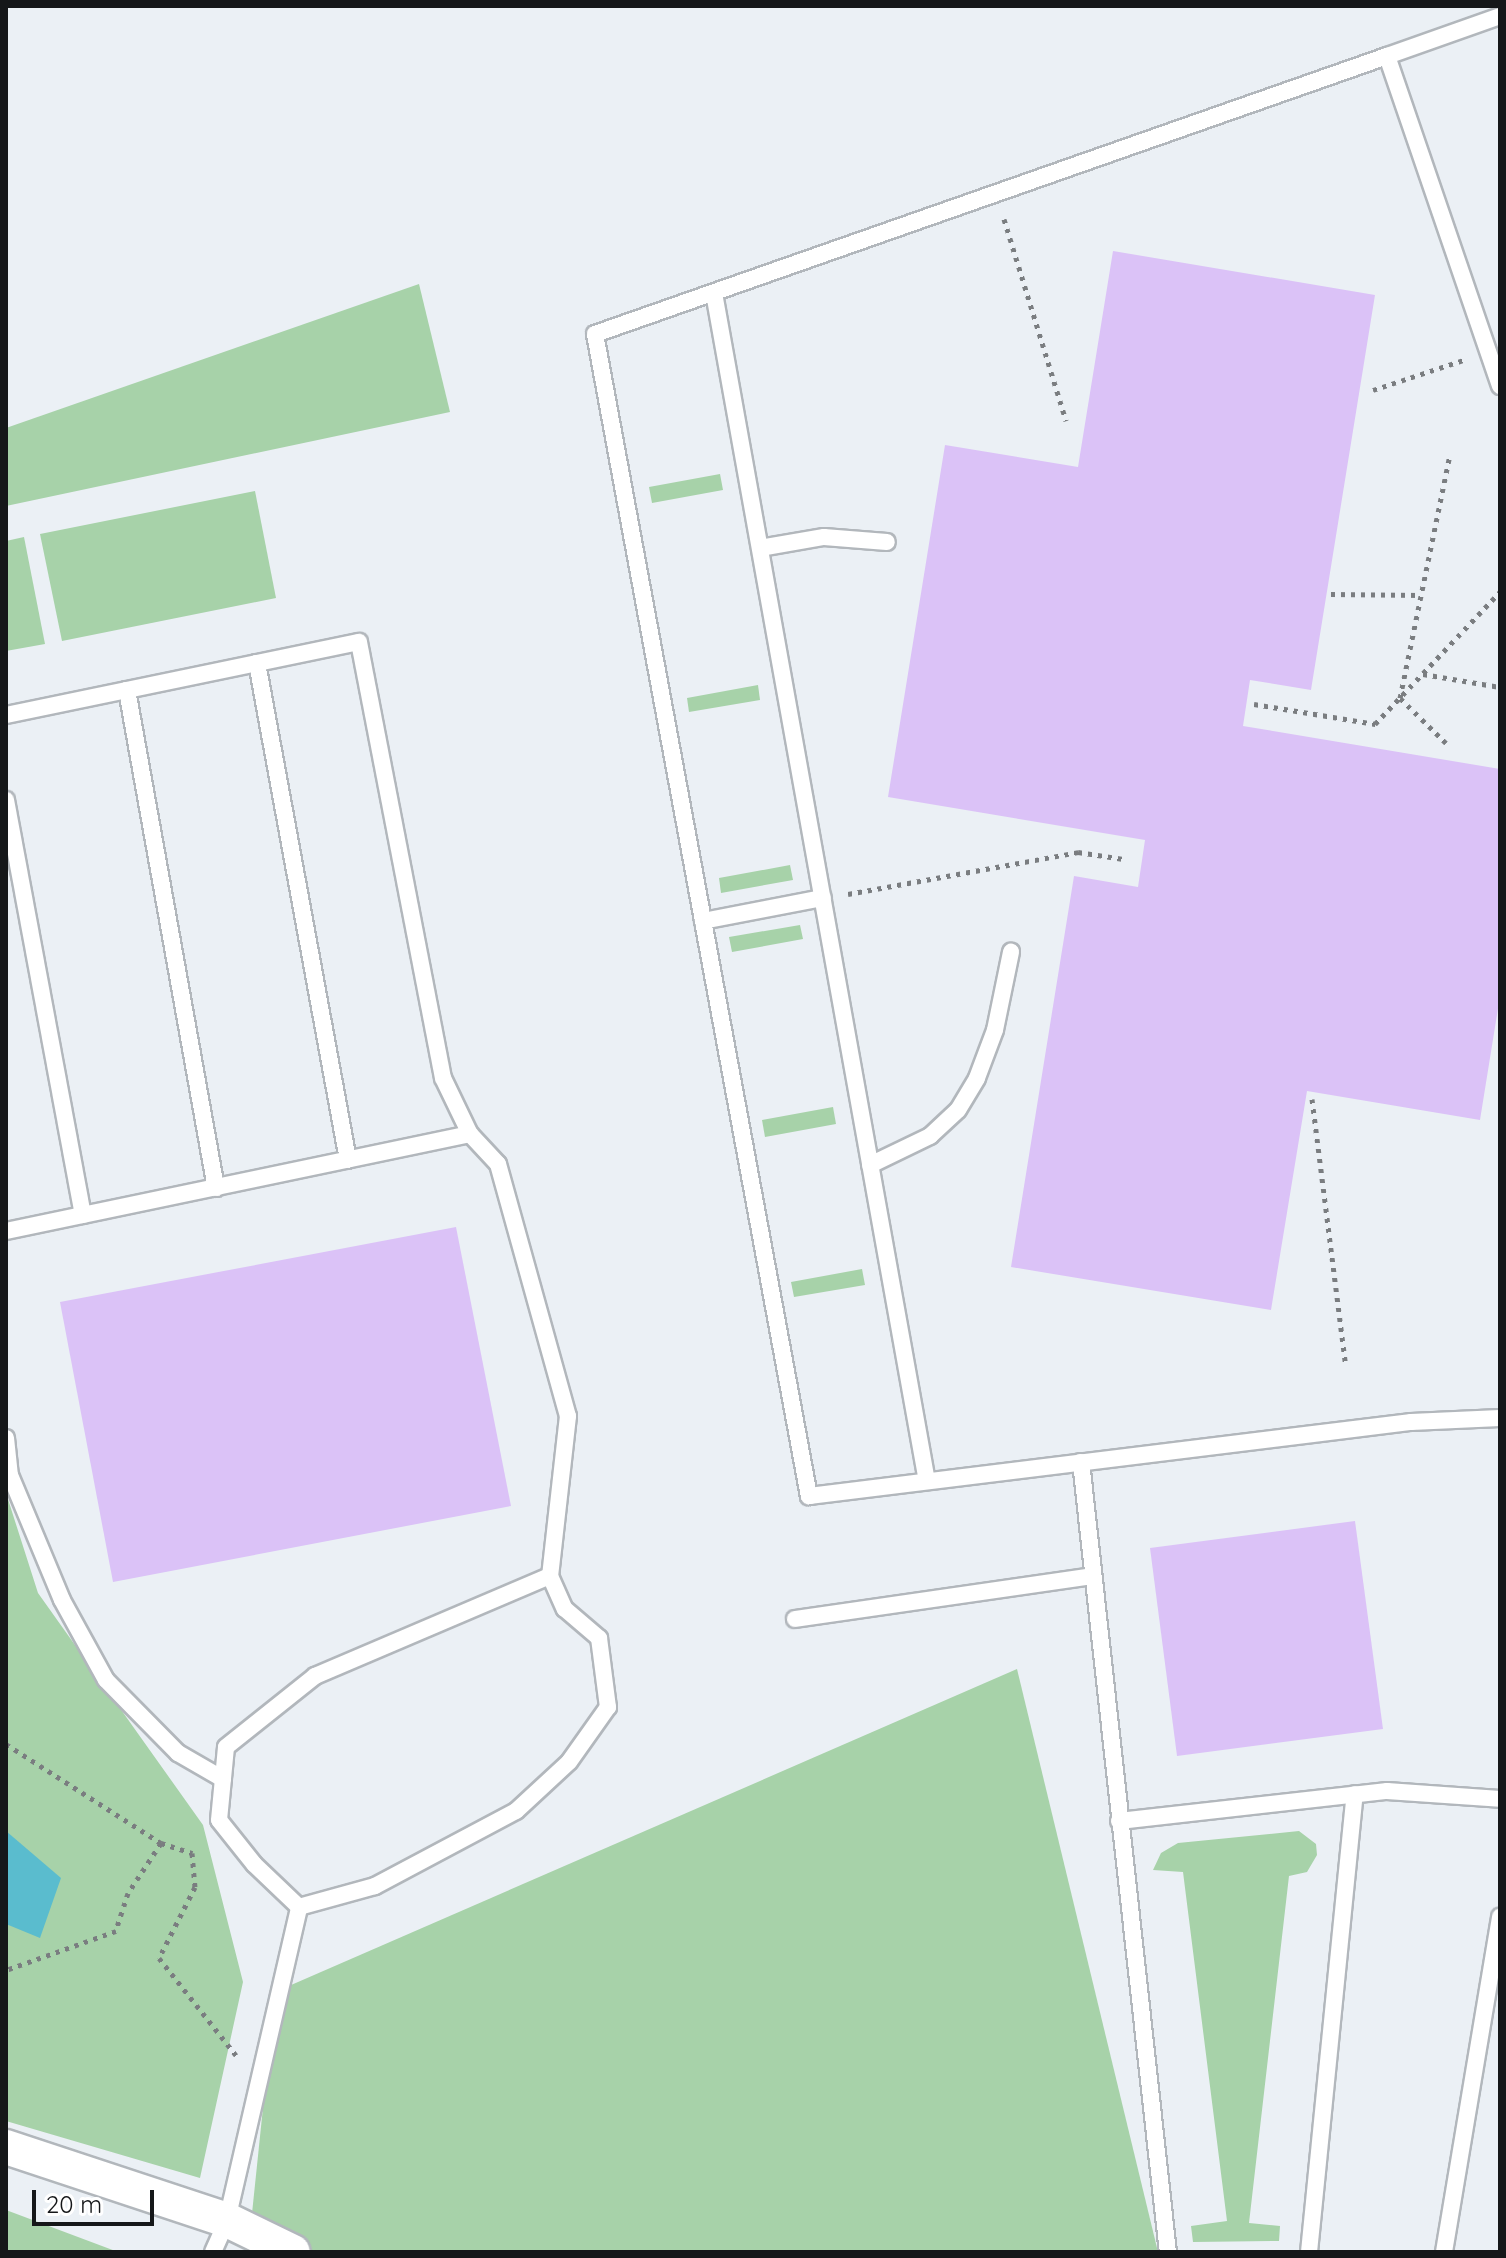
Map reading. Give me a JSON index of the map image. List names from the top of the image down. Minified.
{"scale_bar":"20 m"}
